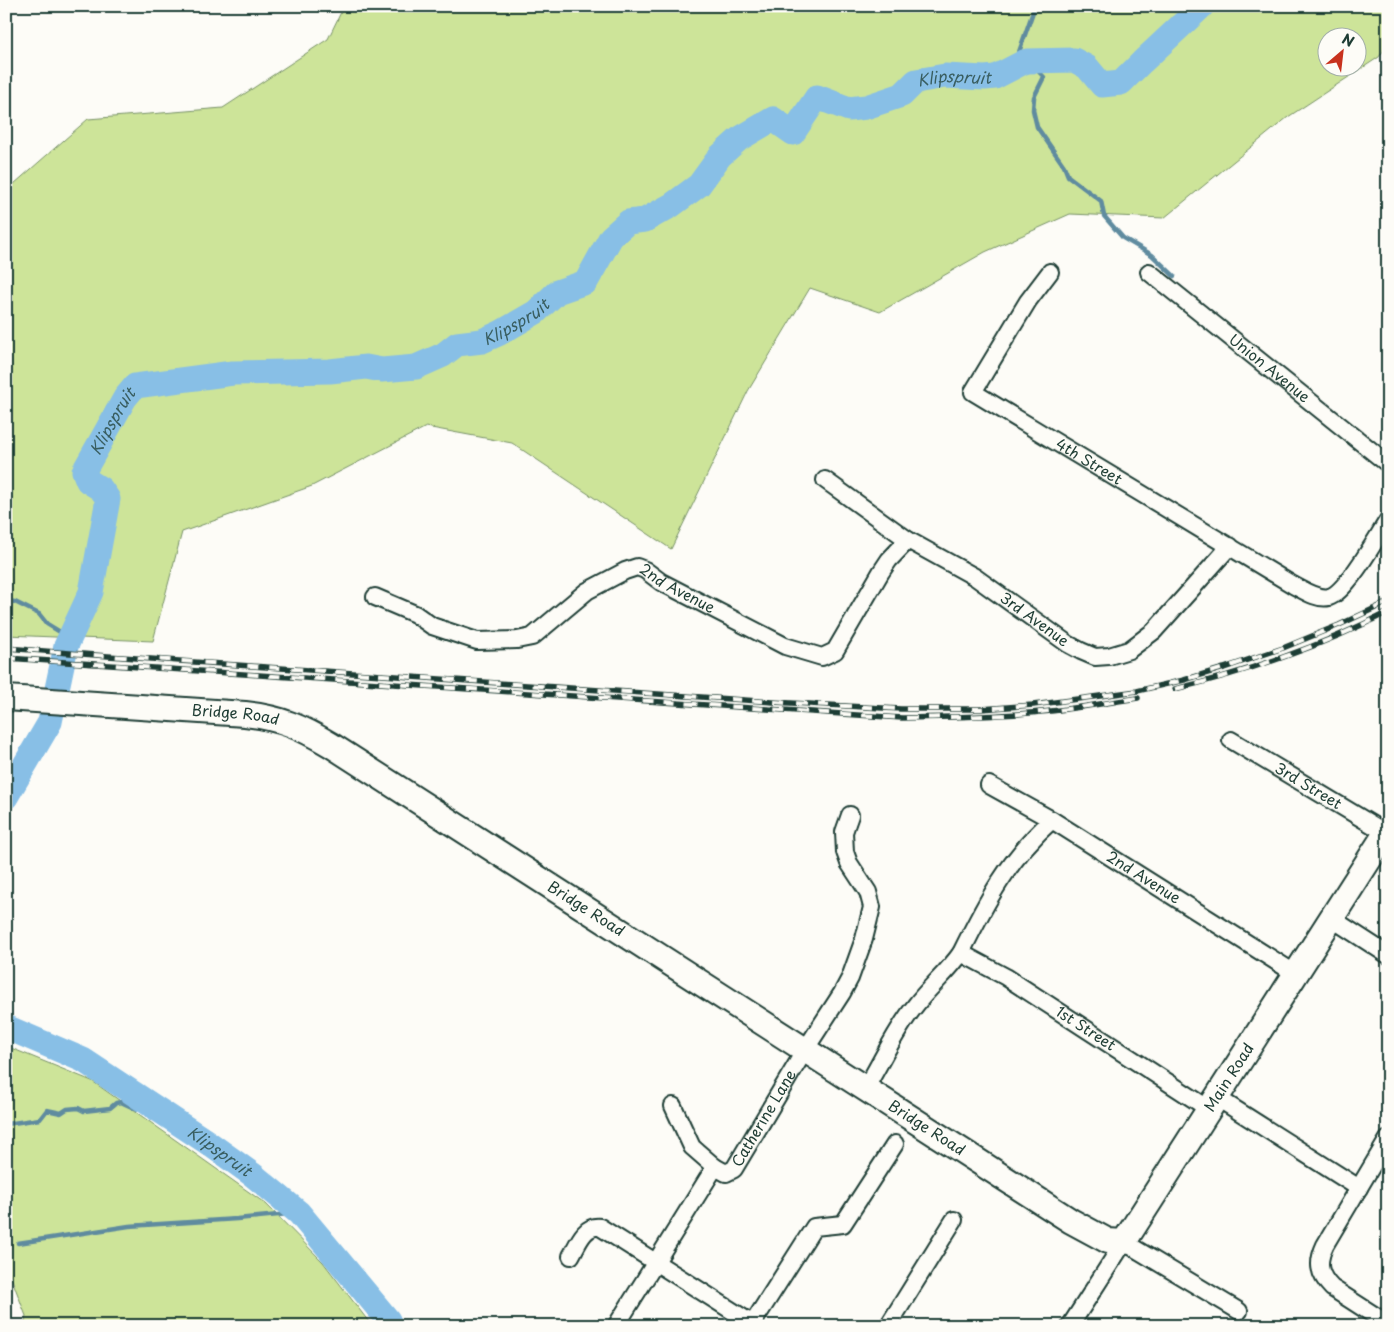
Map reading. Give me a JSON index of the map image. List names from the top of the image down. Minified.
{"streets":{"street":["Union Avenue","4th Street","2nd Avenue","3rd Avenue","Bridge Road","3rd Street","1st Street","Main Road","Catherine Lane"]},"crossings":[["4th Street","3rd Avenue"],["2nd Avenue","3rd Avenue"],["2nd Avenue","Main Road"],["Bridge Road","Main Road"],["Bridge Road","Catherine Lane"],["3rd Street","Main Road"],["1st Street","Main Road"]],"water":["Klipspruit"],"north":"top right"}
